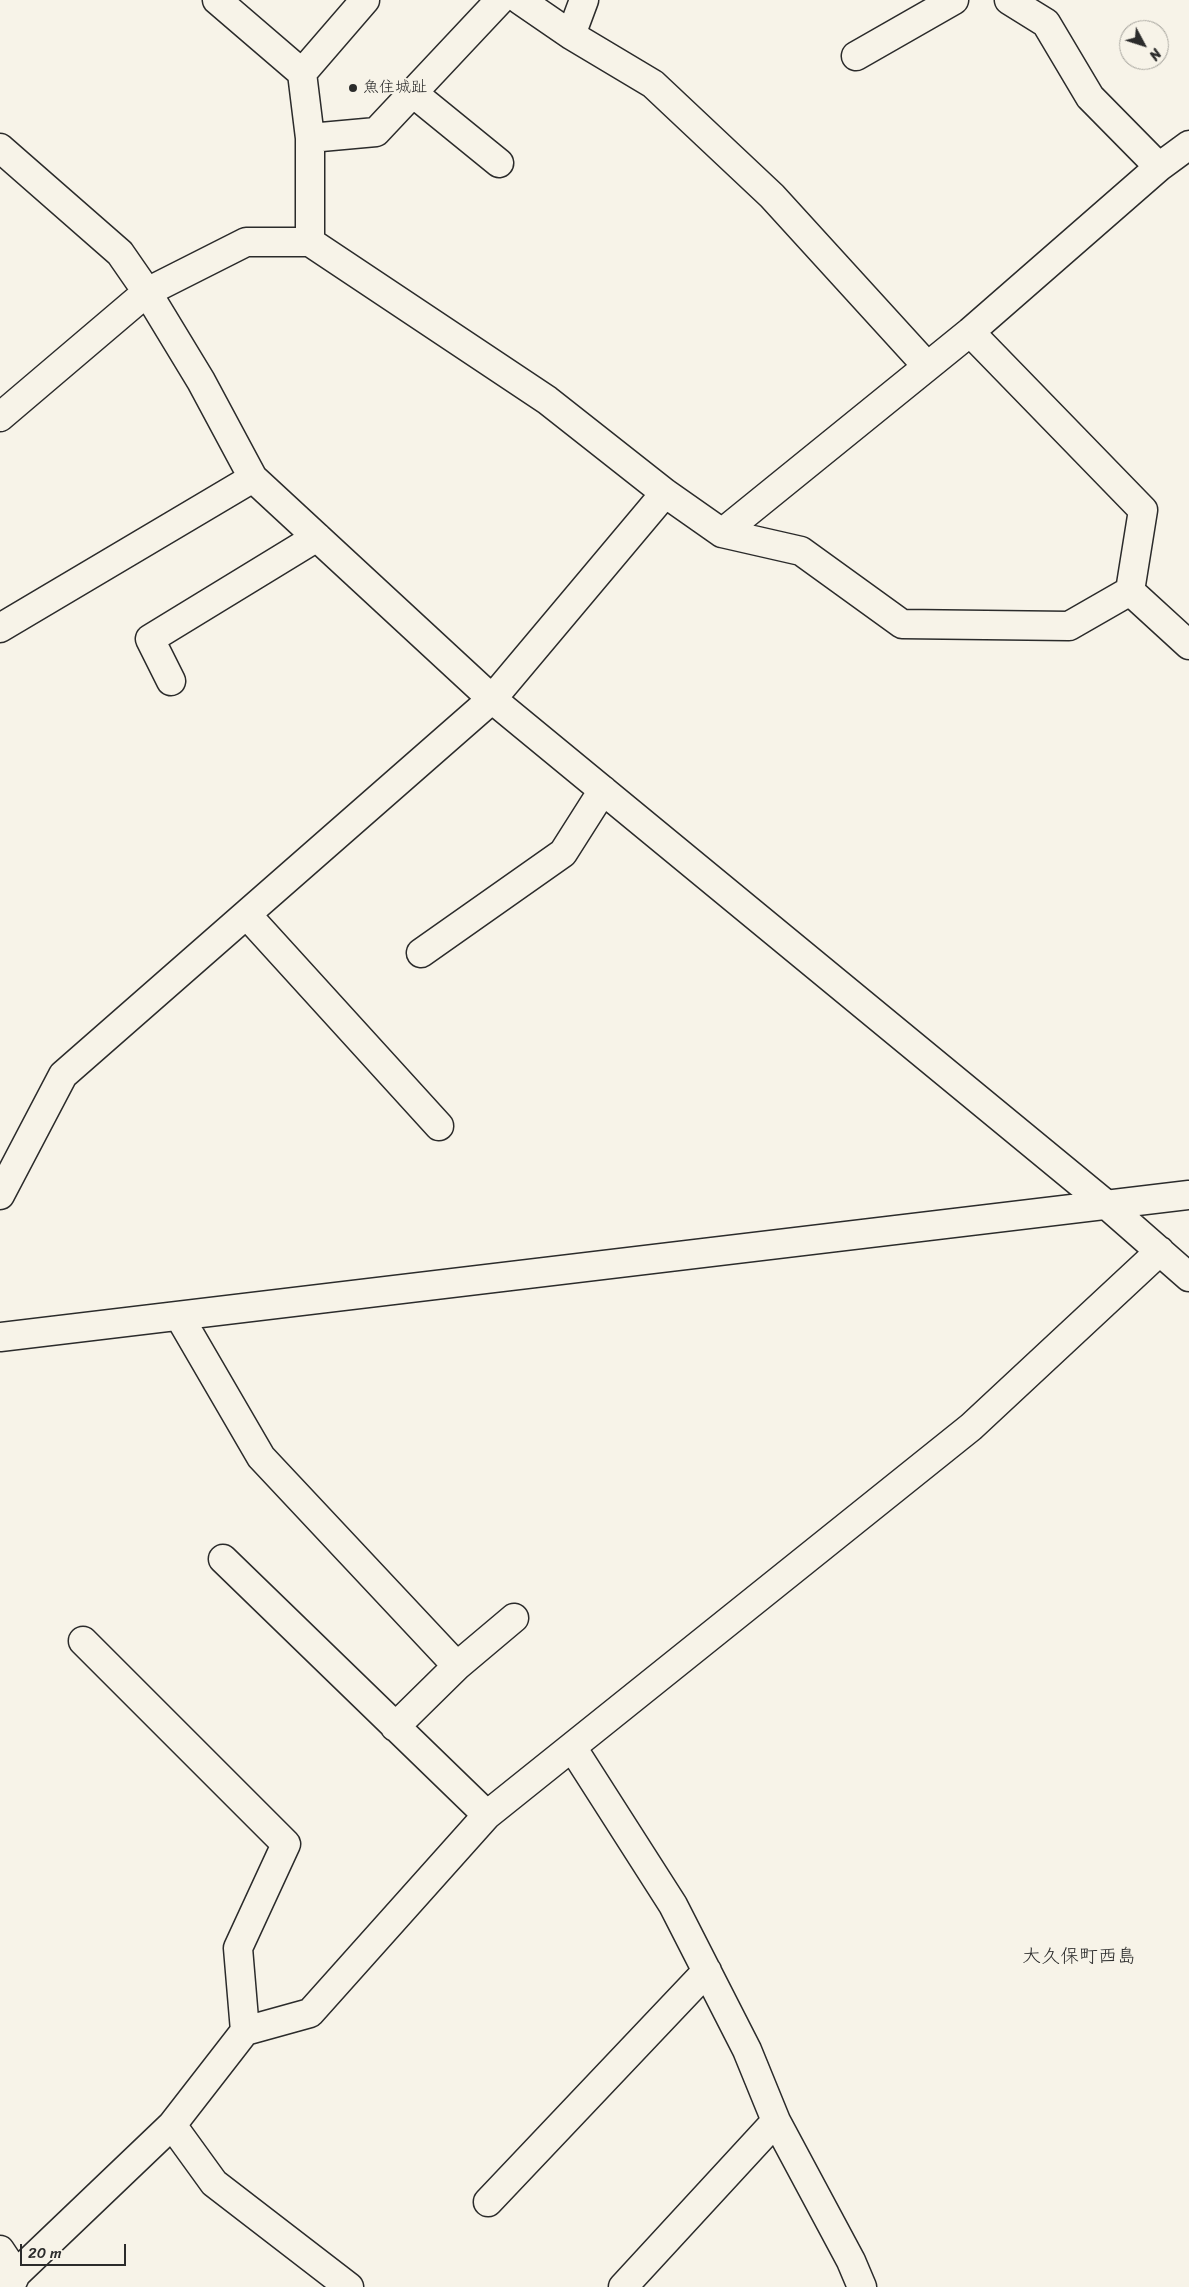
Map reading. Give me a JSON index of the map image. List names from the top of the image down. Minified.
{"districts":["大久保町西島"],"places":["魚住城趾"],"scale_bar":"20 m","north":"bottom right"}
